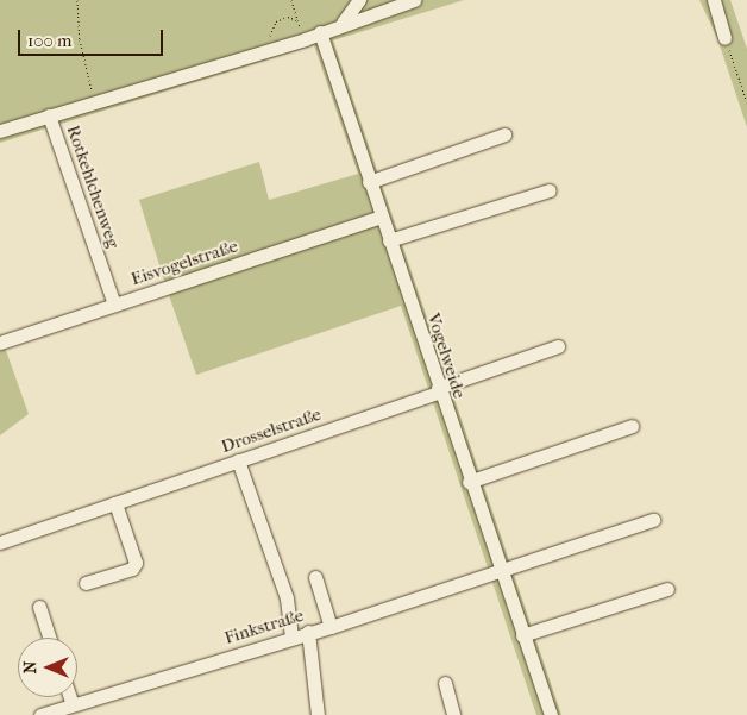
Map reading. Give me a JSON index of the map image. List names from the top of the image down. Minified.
{"streets":{"street":["Rotkehlchenweg","Eisvogelstraße","Vogelweide","Drosselstraße","Finkstraße"]},"crossings":[["Rotkehlchenweg","Eisvogelstraße"],["Eisvogelstraße","Vogelweide"],["Vogelweide","Drosselstraße"],["Vogelweide","Finkstraße"]],"scale_bar":"100 m","north":"left"}
